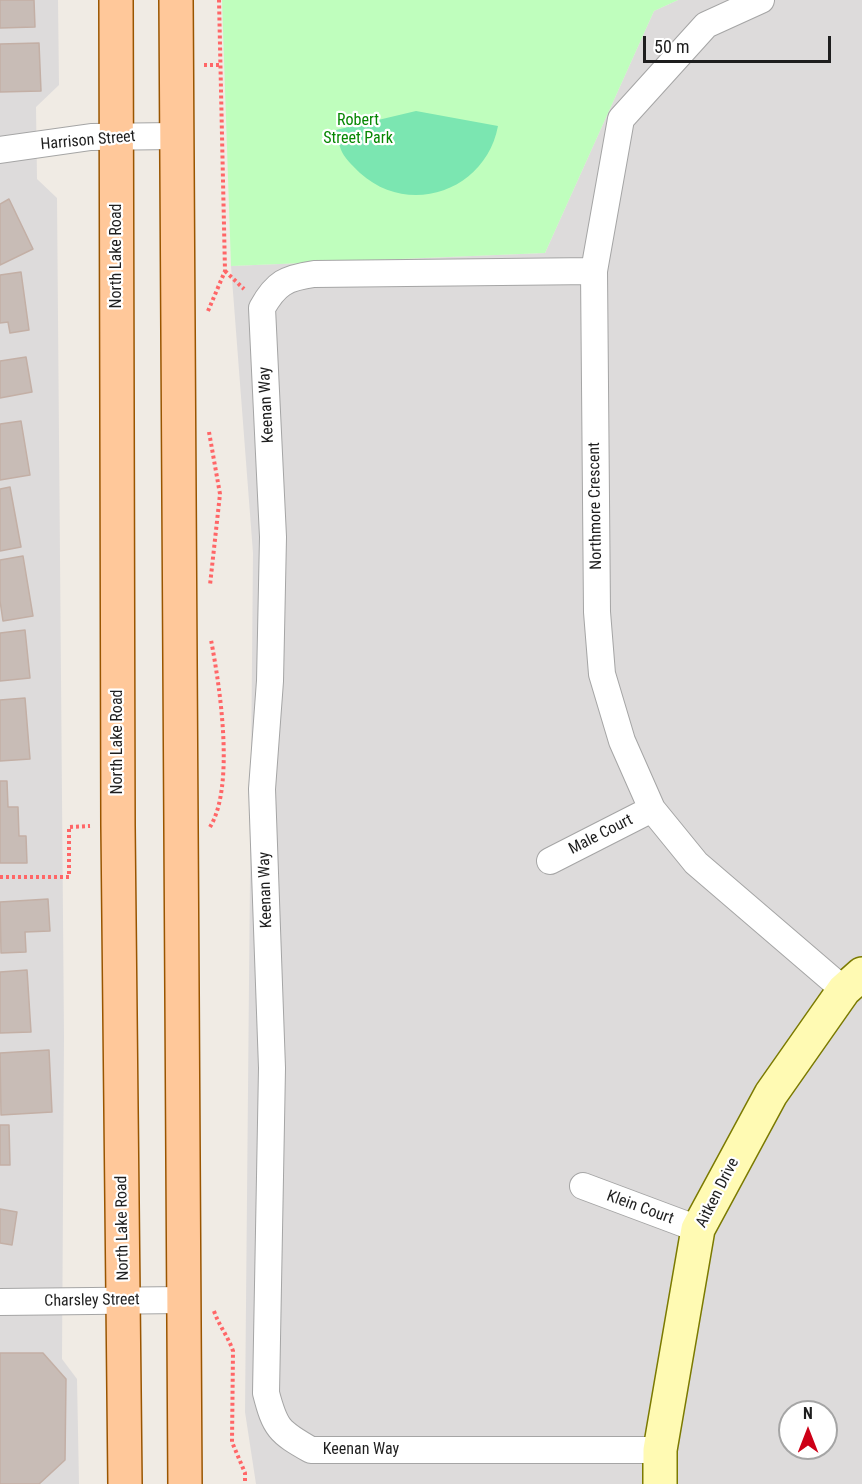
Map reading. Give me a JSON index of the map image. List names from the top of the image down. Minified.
{"streets":{"main road":["North Lake Road"],"street":["Harrison Street","Keenan Way","Northmore Crescent","Male Court","Aitken Drive","Klein Court","Charsley Street"]},"crossings":[["Harrison Street","North Lake Road"],["North Lake Road","Charsley Street"],["Keenan Way","Northmore Crescent"],["Keenan Way","Aitken Drive"],["Northmore Crescent","Male Court"],["Northmore Crescent","Aitken Drive"],["Aitken Drive","Klein Court"]],"parks":["Robert Street Park"],"scale_bar":"50 m","north":"top"}
